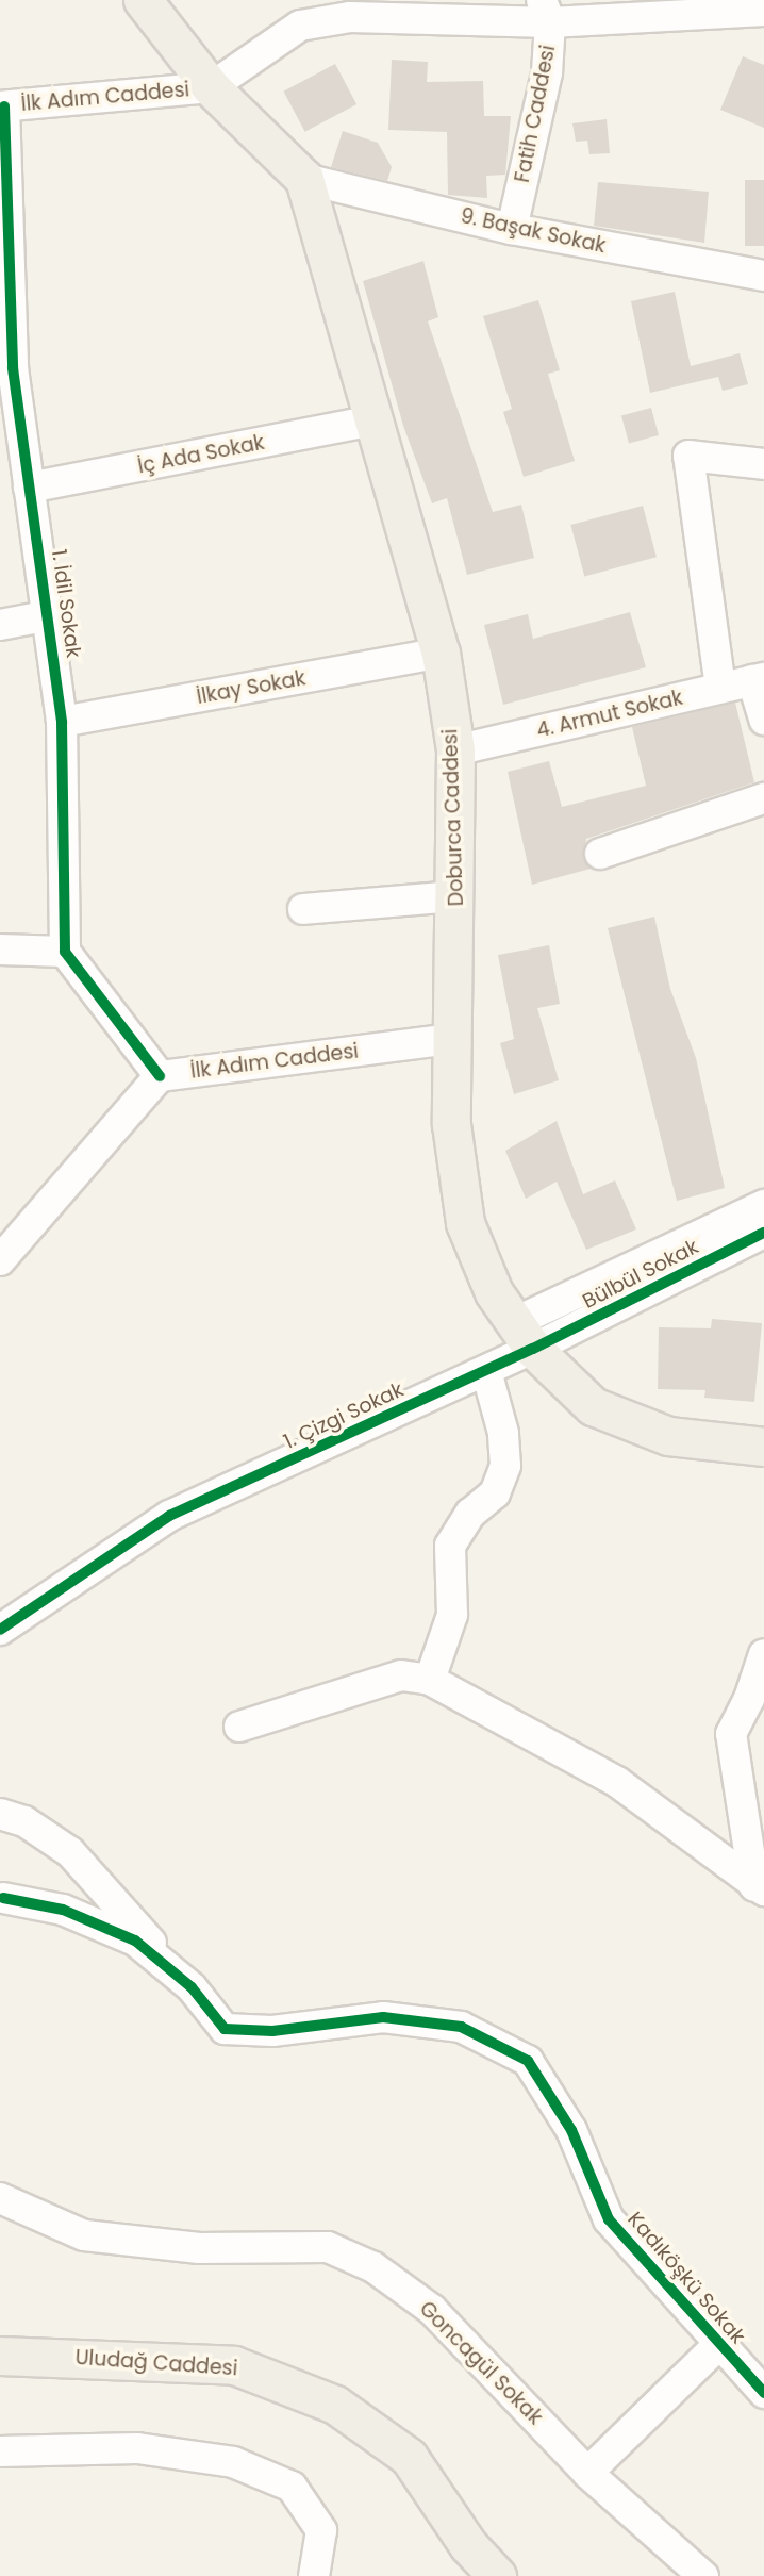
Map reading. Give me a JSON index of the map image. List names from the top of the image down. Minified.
{"streets":{"main road":["Doburca Caddesi","Uludağ Caddesi"],"street":["İlk Adım Caddesi","Fatih Caddesi","9. Başak Sokak","İç Ada Sokak","1. İdil Sokak","İlkay Sokak","4. Armut Sokak","Bülbül Sokak","1. Çizgi Sokak","Kadıköşkü Sokak","Goncagül Sokak"]},"crossings":[["İlk Adım Caddesi","1. İdil Sokak"],["İlk Adım Caddesi","Doburca Caddesi"],["Fatih Caddesi","9. Başak Sokak"],["9. Başak Sokak","Doburca Caddesi"],["İç Ada Sokak","1. İdil Sokak"],["İç Ada Sokak","Doburca Caddesi"],["1. İdil Sokak","İlkay Sokak"],["İlkay Sokak","Doburca Caddesi"],["4. Armut Sokak","Doburca Caddesi"],["Doburca Caddesi","Bülbül Sokak"],["Doburca Caddesi","1. Çizgi Sokak"],["Bülbül Sokak","1. Çizgi Sokak"]]}
